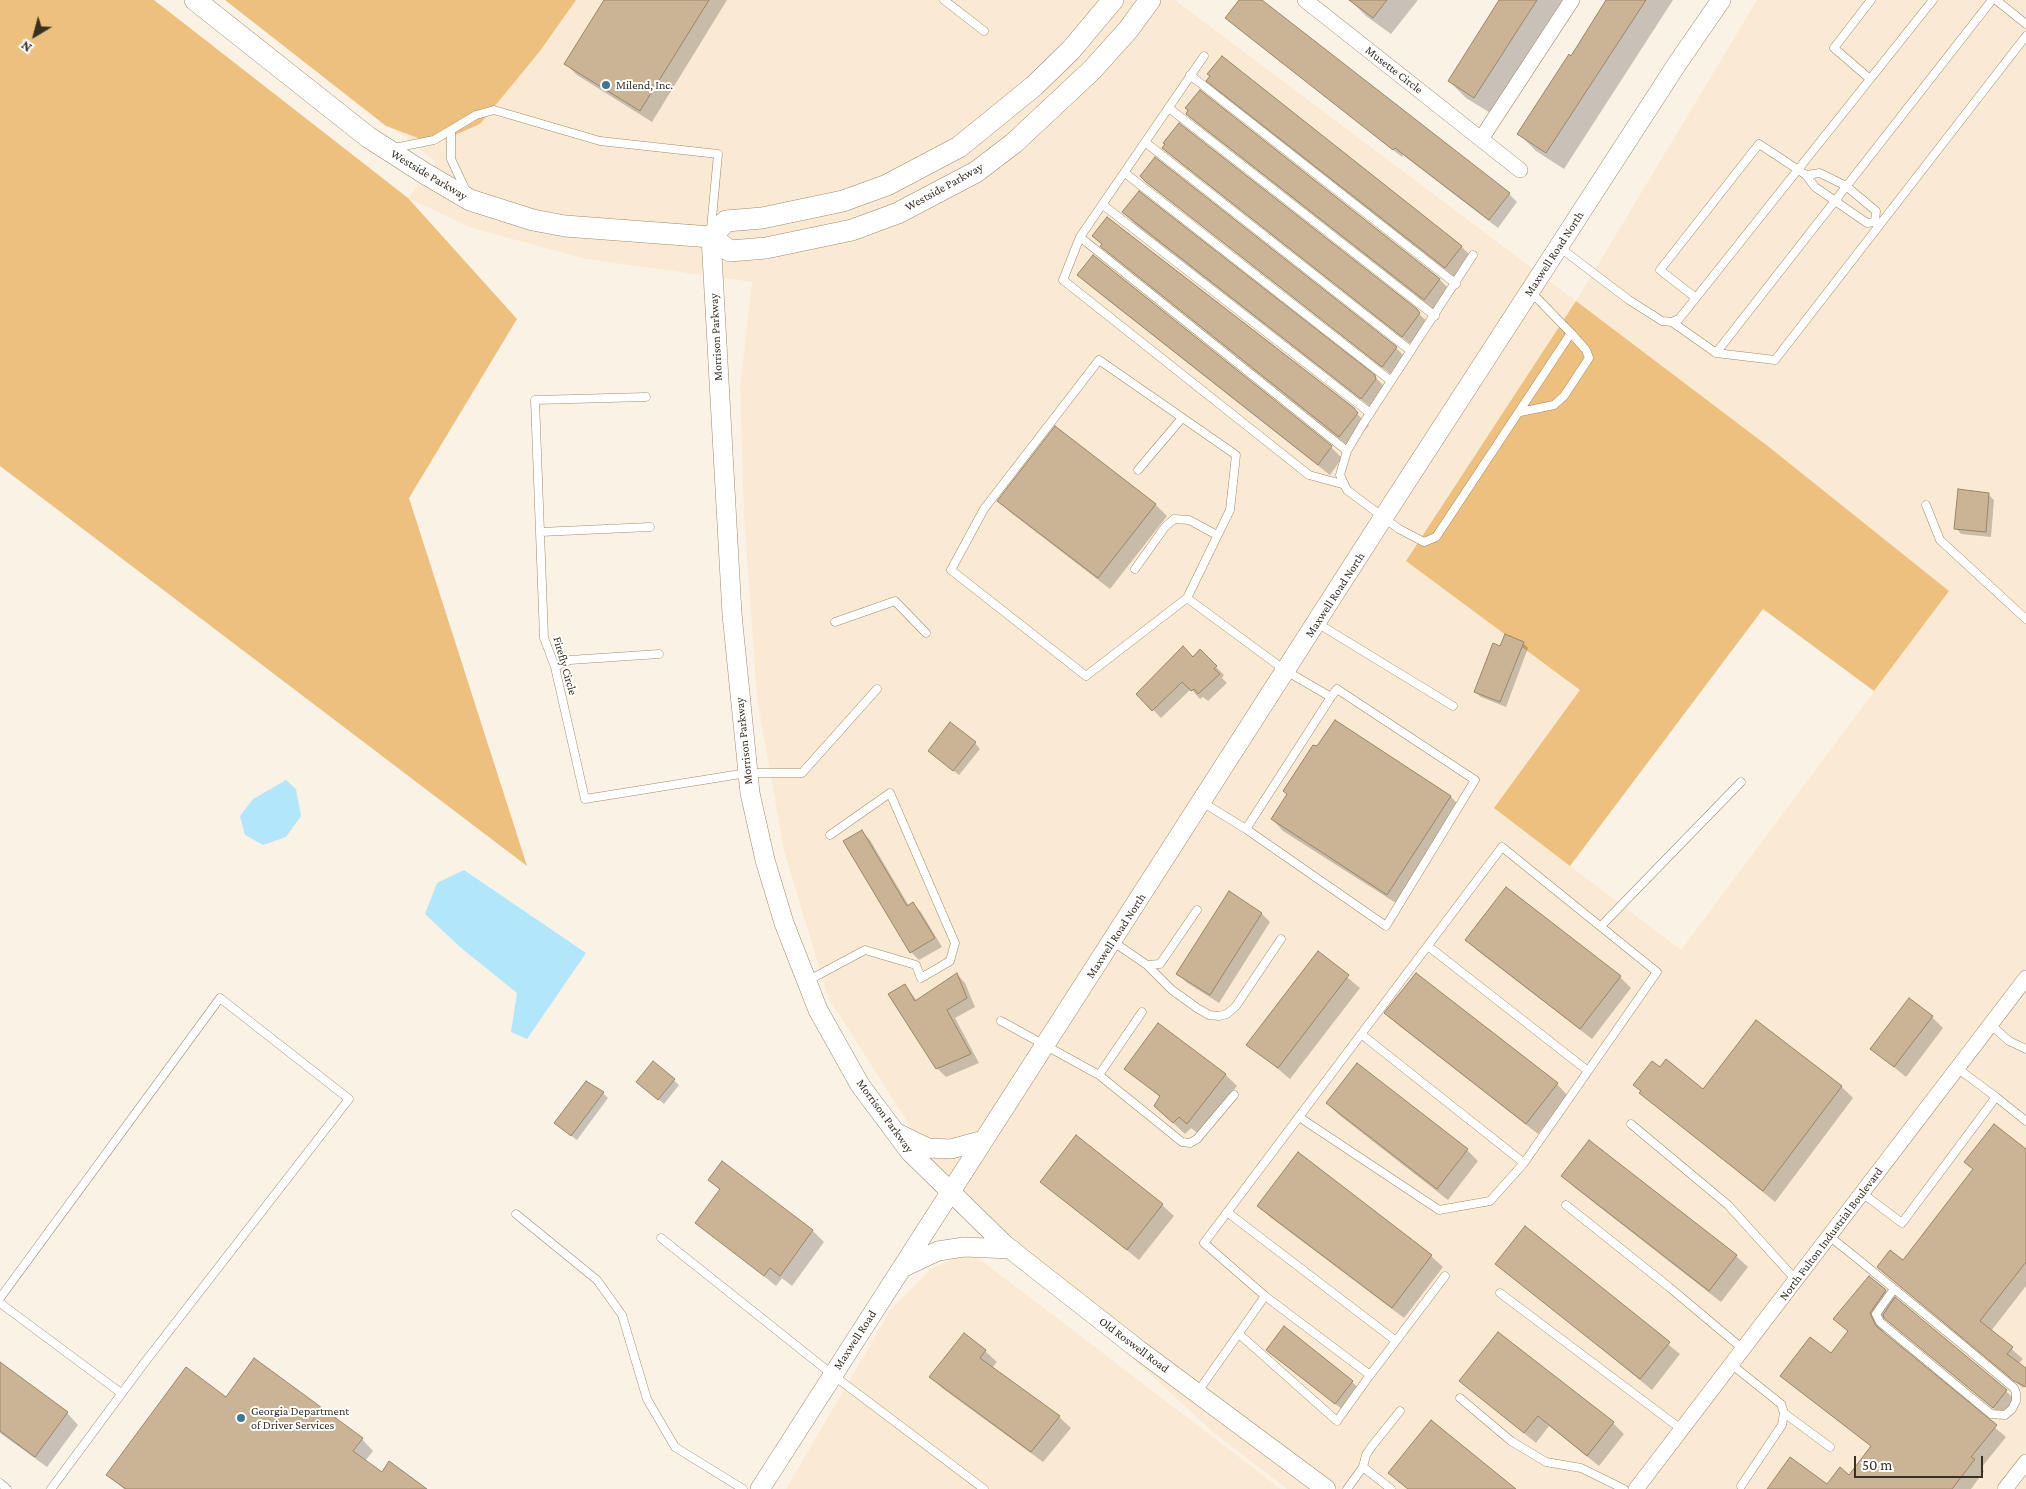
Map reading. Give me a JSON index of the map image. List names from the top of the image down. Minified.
{"streets":{"main road":["Westside Parkway"],"street":["Musette Circle","Maxwell Road North","Morrison Parkway","North Fulton Industrial Boulevard","Maxwell Road","Old Roswell Road"],"lane":["Firefly Circle"]},"crossings":[["Westside Parkway","Morrison Parkway"],["Maxwell Road North","Morrison Parkway"],["Maxwell Road North","Maxwell Road"],["Maxwell Road North","Old Roswell Road"],["Morrison Parkway","Firefly Circle"],["Morrison Parkway","Maxwell Road"],["Morrison Parkway","Old Roswell Road"],["Maxwell Road","Old Roswell Road"]],"places":["Milend, Inc.","Georgia Department of Driver Services"],"scale_bar":"50 m","north":"bottom left"}
